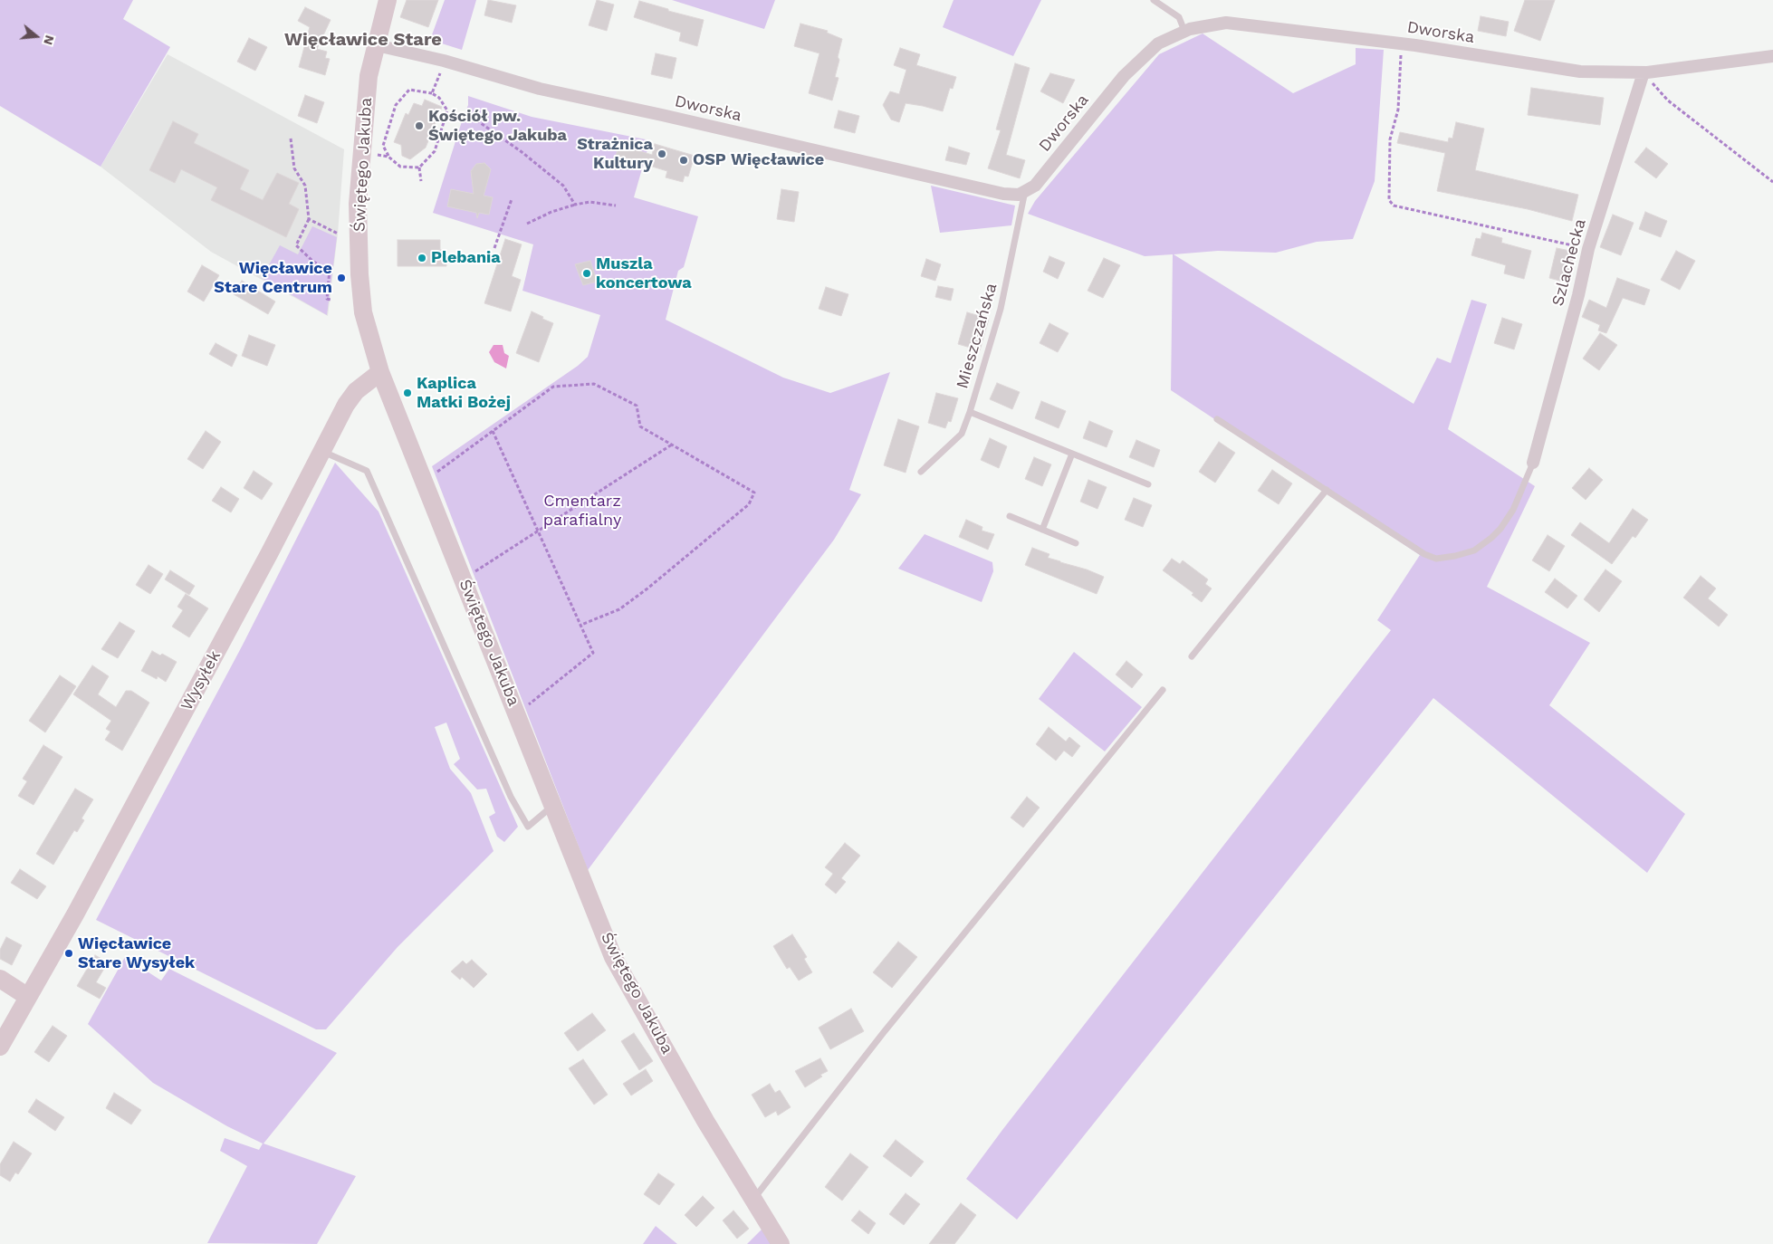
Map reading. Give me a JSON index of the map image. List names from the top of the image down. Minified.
{"streets":{"street":["Dworska","Świętego Jakuba","Szlachecka","Wysyłek"],"lane":["Mieszczańska"]},"crossings":[["Dworska","Świętego Jakuba"],["Dworska","Szlachecka"],["Dworska","Mieszczańska"],["Świętego Jakuba","Wysyłek"]],"districts":["Więcławice Stare"],"parks":["Cmentarz parafialny"],"places":["Kościół pw. Świętego Jakuba","Strażnica Kultury","OSP Więcławice","Plebania","Muszla koncertowa","Więcławice Stare Centrum","Kaplica Matki Bożej","Więcławice Stare Wysyłek"],"north":"right"}
